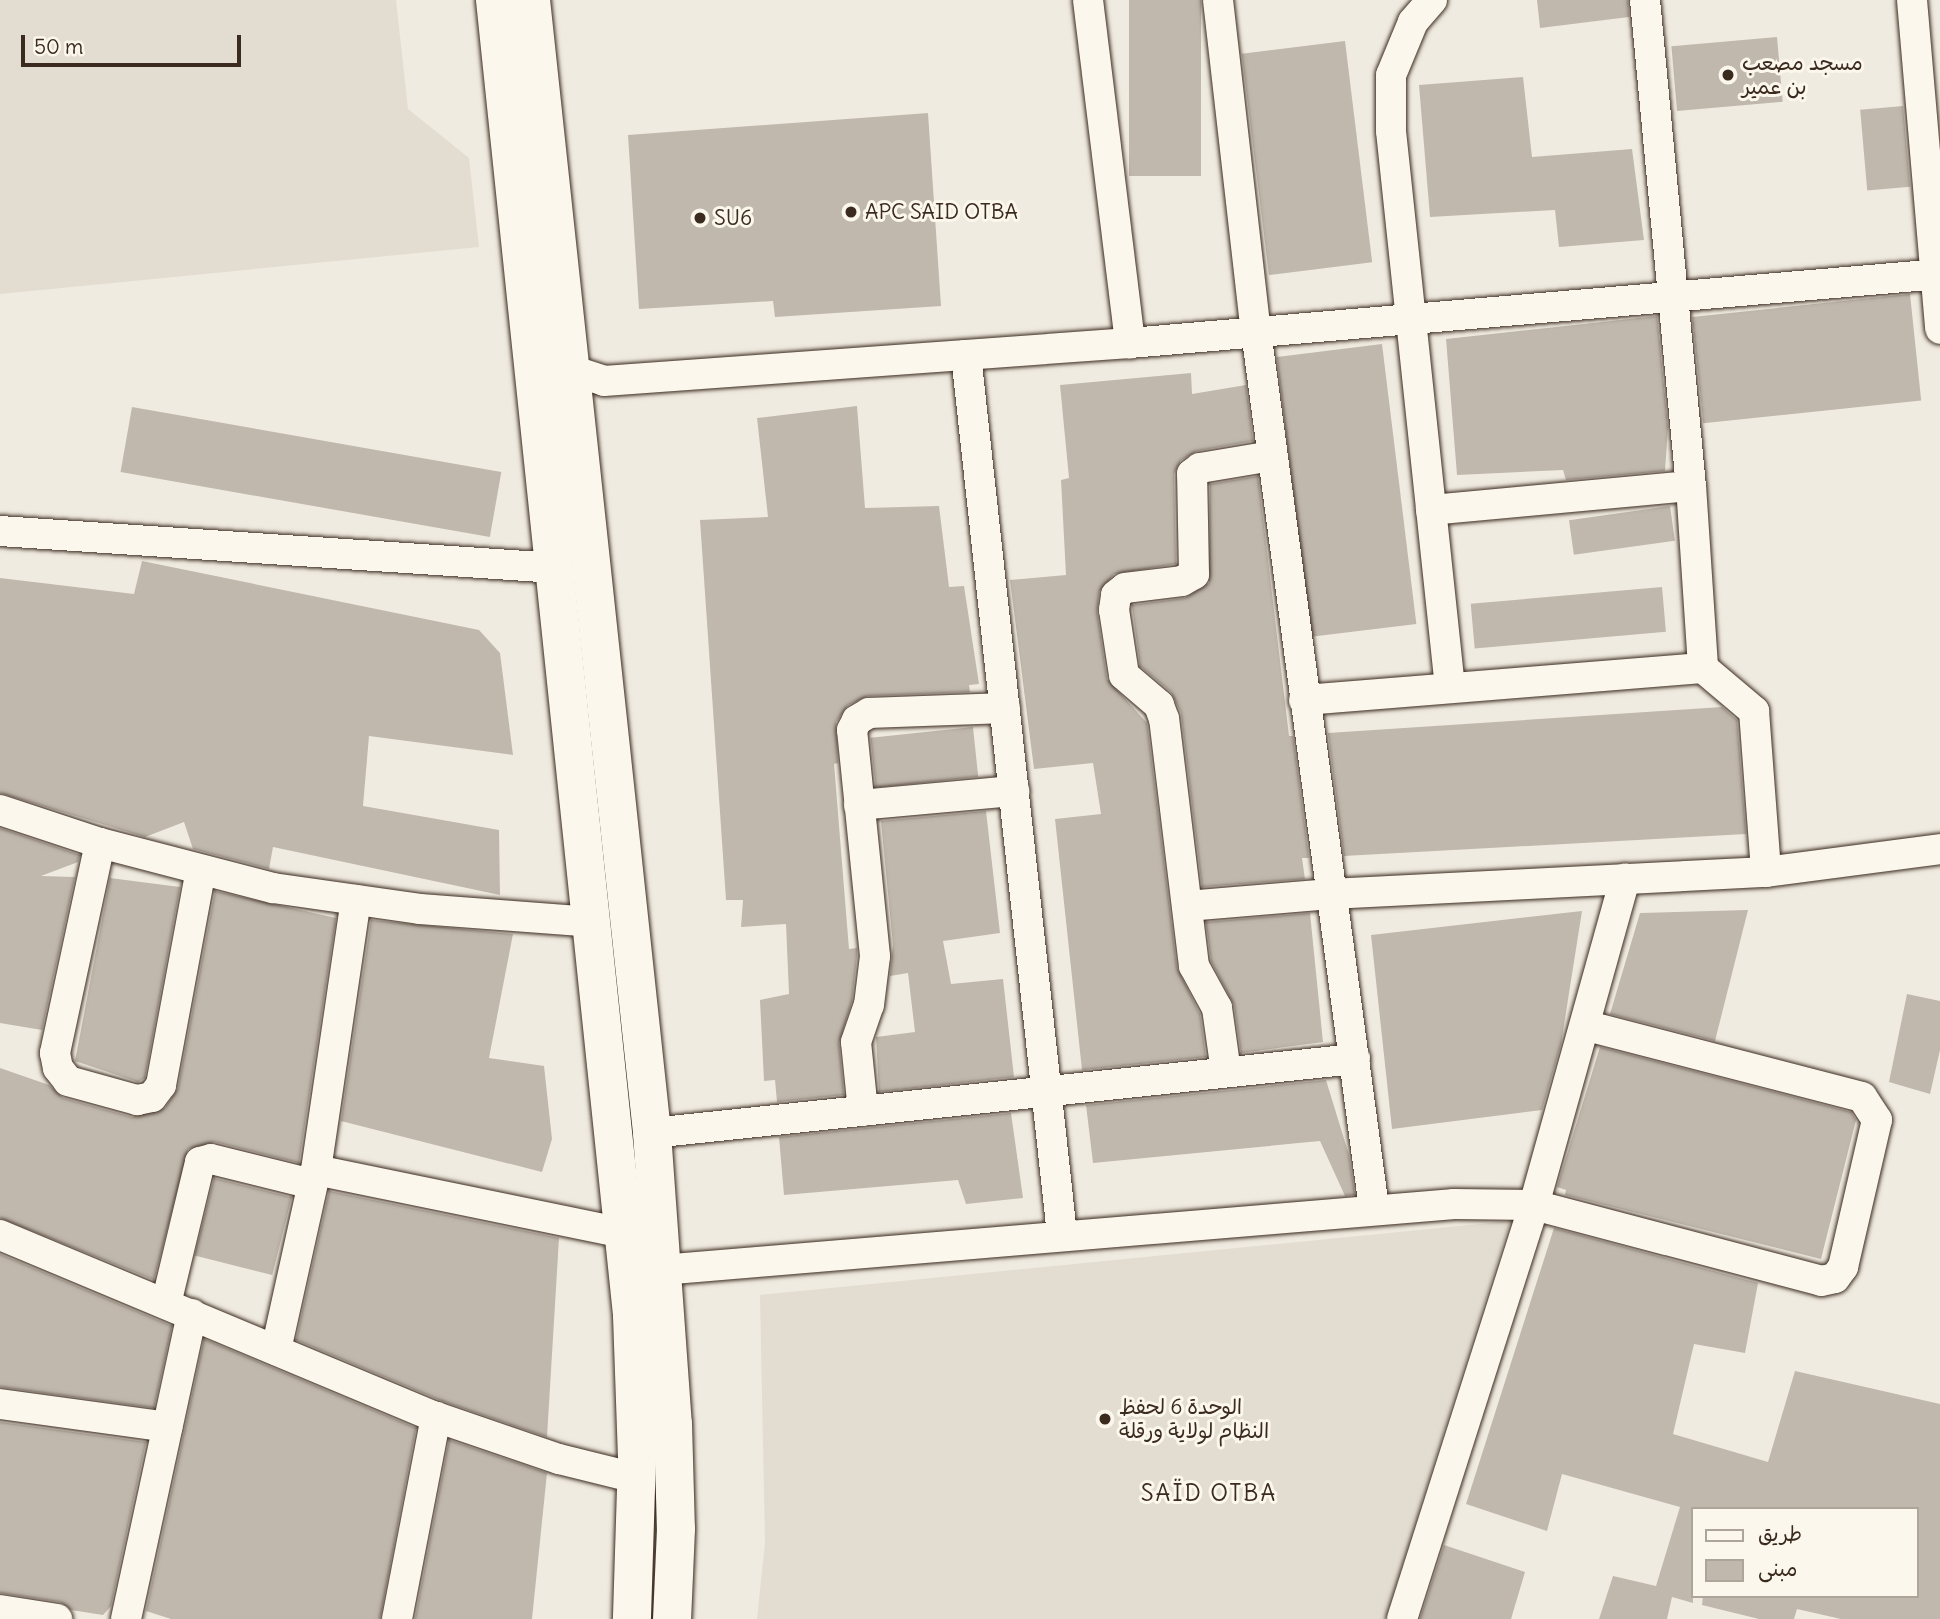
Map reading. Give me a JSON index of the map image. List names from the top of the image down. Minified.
{"districts":["SAÏD OTBA"],"places":["مسجد مصعب بن عمير","APC SAID OTBA","SU6","الوحدة 6 لحفظ النظام لولاية ورقلة"],"legend":["طريق","مبنى"],"scale_bar":"50 m"}
